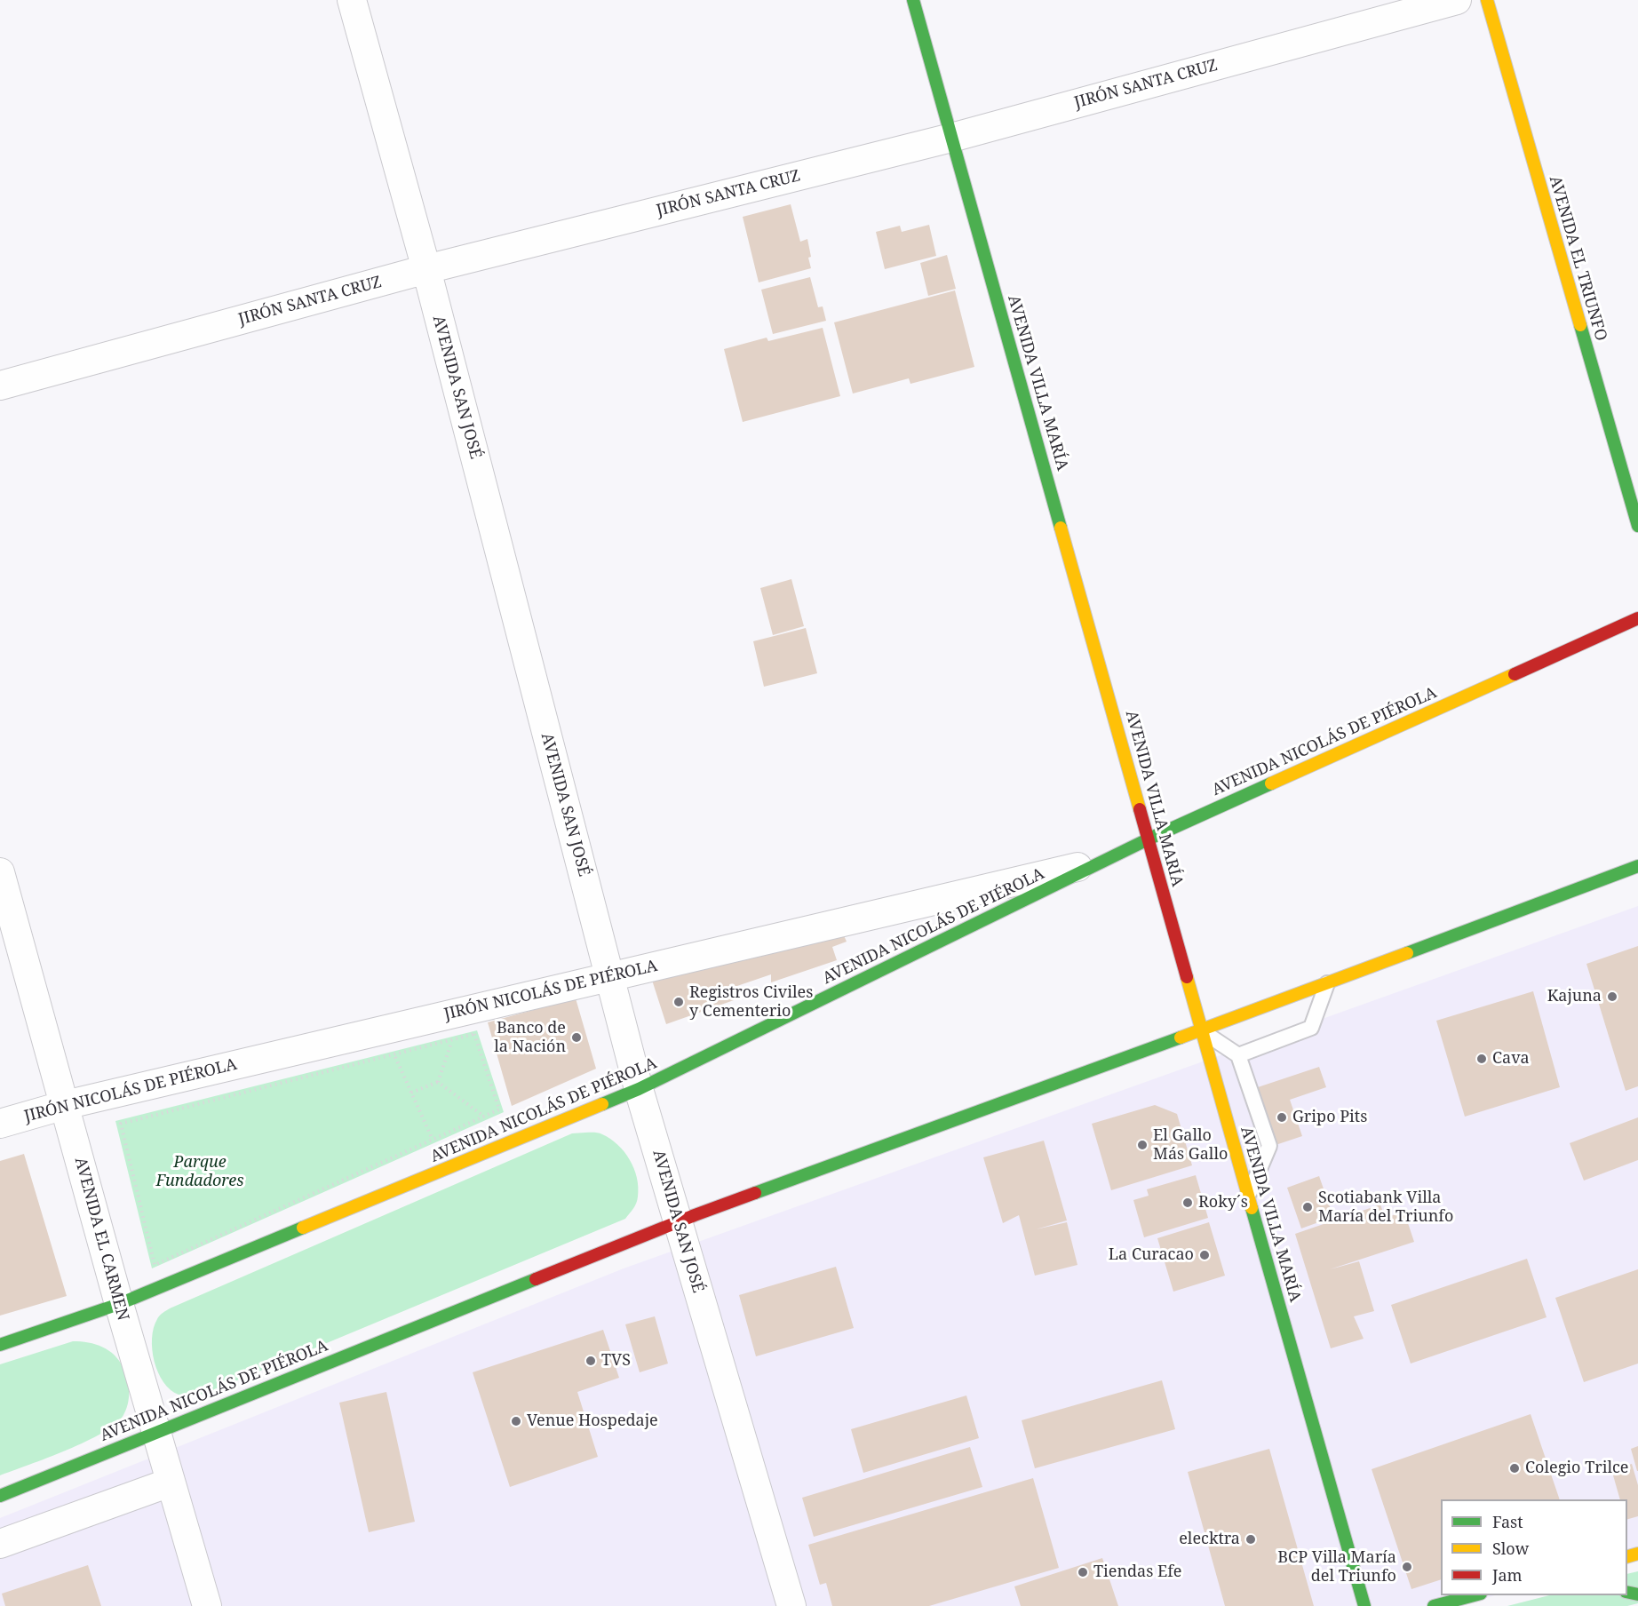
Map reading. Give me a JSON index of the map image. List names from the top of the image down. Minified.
{"streets":{"main road":["AVENIDA EL TRIUNFO","AVENIDA VILLA MARÍA","AVENIDA NICOLÁS DE PIÉROLA"],"street":["JIRÓN SANTA CRUZ","AVENIDA SAN JOSÉ","JIRÓN NICOLÁS DE PIÉROLA","AVENIDA EL CARMEN"]},"crossings":[["JIRÓN SANTA CRUZ","AVENIDA VILLA MARÍA"],["JIRÓN SANTA CRUZ","AVENIDA SAN JOSÉ"],["AVENIDA VILLA MARÍA","AVENIDA NICOLÁS DE PIÉROLA"],["AVENIDA SAN JOSÉ","AVENIDA NICOLÁS DE PIÉROLA"],["AVENIDA SAN JOSÉ","JIRÓN NICOLÁS DE PIÉROLA"],["AVENIDA NICOLÁS DE PIÉROLA","JIRÓN NICOLÁS DE PIÉROLA"],["AVENIDA NICOLÁS DE PIÉROLA","AVENIDA EL CARMEN"],["JIRÓN NICOLÁS DE PIÉROLA","AVENIDA EL CARMEN"]],"parks":["Parque Fundadores"],"places":["Kajuna","Registros Civiles y Cementerio","Banco de la Nación","Cava","Gripo Pits","El Gallo Más Gallo","Roky´s","Scotiabank Villa María del Triunfo","La Curacao","TVS","Venue Hospedaje","Colegio Trilce","elecktra","BCP Villa María del Triunfo","Tiendas Efe"],"legend":["Fast","Slow","Jam"]}
